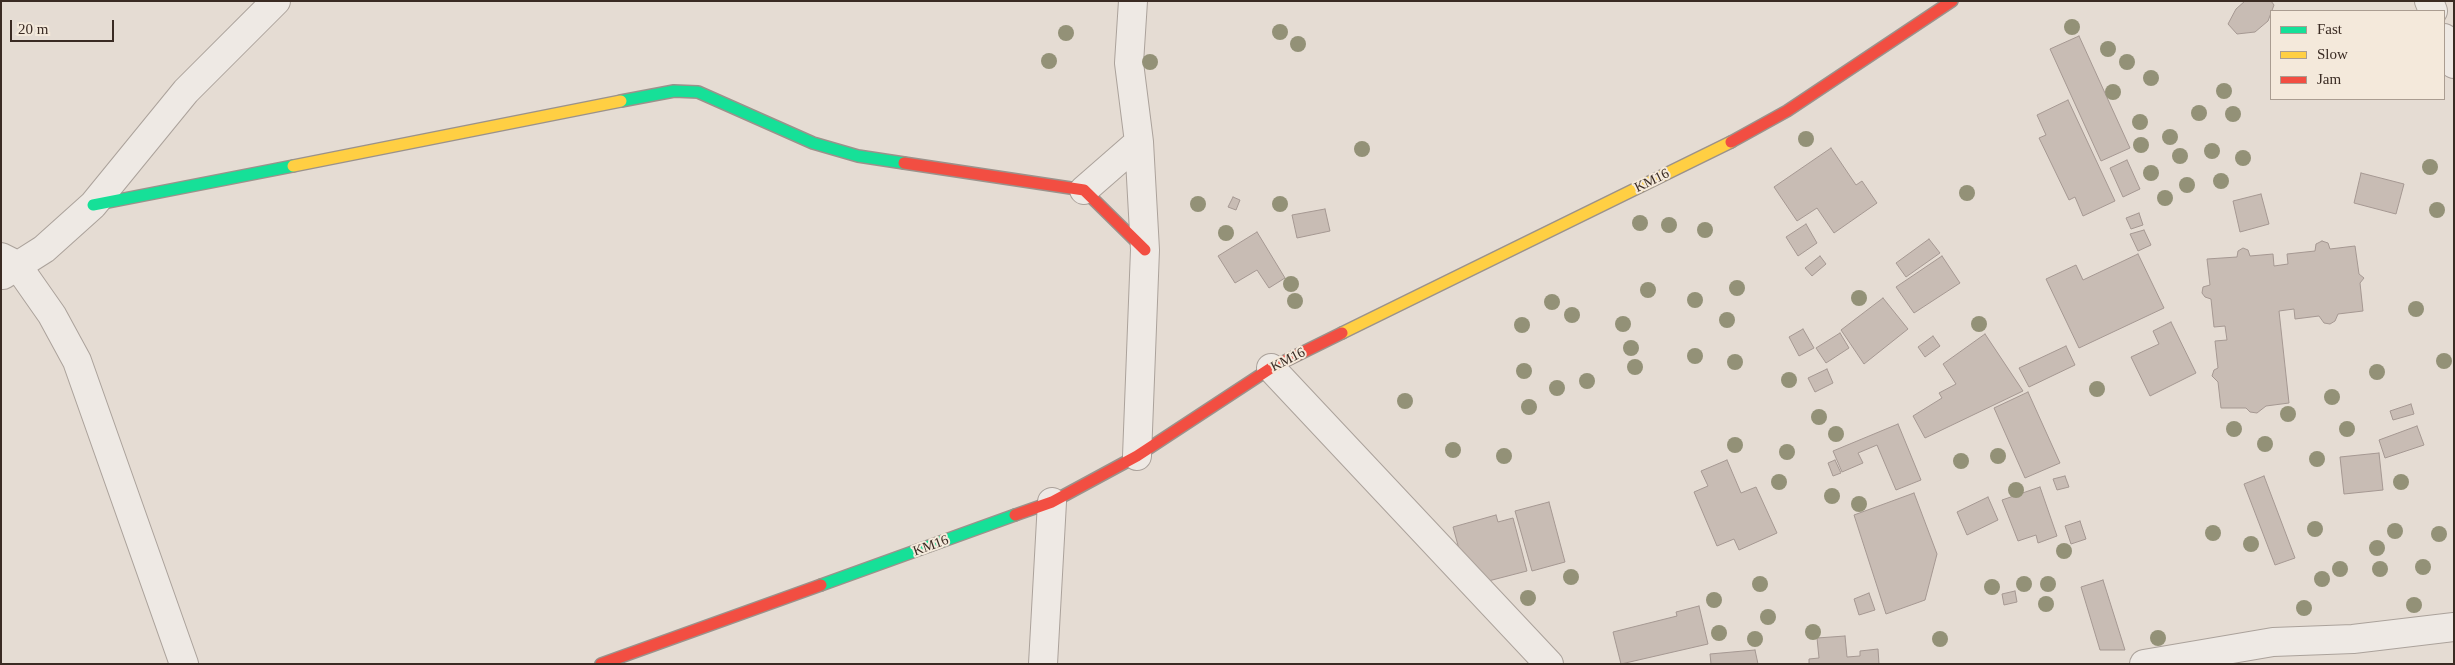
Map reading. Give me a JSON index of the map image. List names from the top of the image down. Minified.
{"streets":{"street":["KM16"]},"legend":["Fast","Slow","Jam"],"scale_bar":"20 m"}
